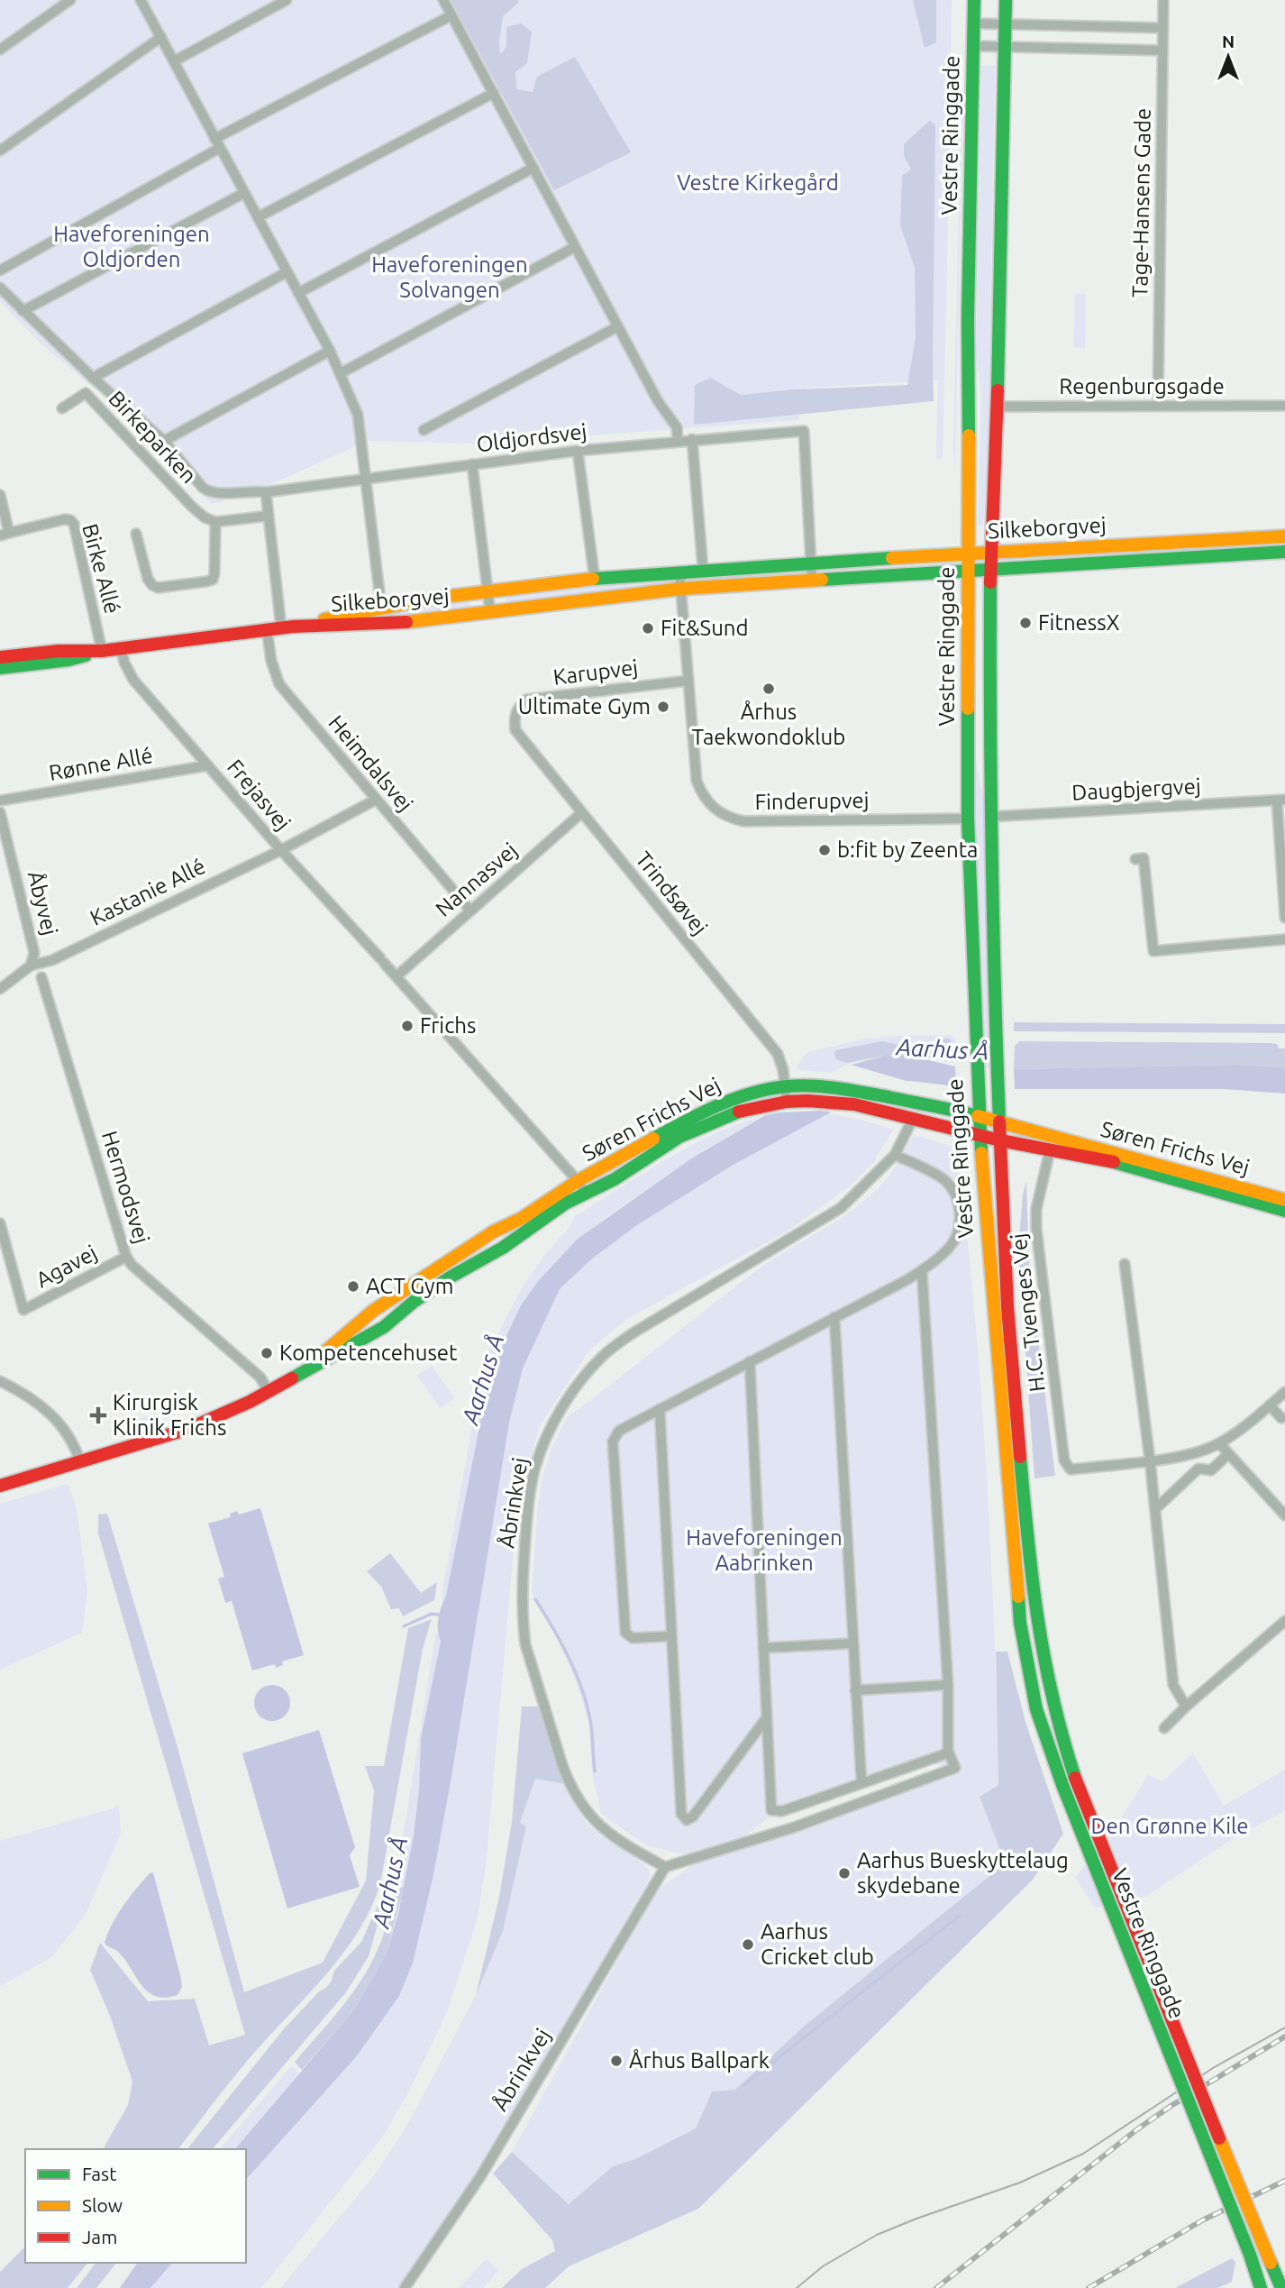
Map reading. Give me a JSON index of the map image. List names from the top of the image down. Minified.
{"streets":{"street":["Vestre Ringgade","Tage-Hansens Gade","Regenburgsgade","Birkeparken","Oldjordsvej","Silkeborgvej","Birke Allé","Karupvej","Heimdalsvej","Rønne Allé","Daugbjergvej","Frejasvej","Finderupvej","Nannasvej","Kastanie Allé","Trindsøvej","Åbyvej","Søren Frichs Vej","Hermodsvej","Agavej","H.C. Tvenges Vej","Åbrinkvej"]},"crossings":[["Vestre Ringgade","Regenburgsgade"],["Vestre Ringgade","Silkeborgvej"],["Vestre Ringgade","Daugbjergvej"],["Vestre Ringgade","Finderupvej"],["Vestre Ringgade","Søren Frichs Vej"],["Tage-Hansens Gade","Regenburgsgade"],["Oldjordsvej","Silkeborgvej"],["Silkeborgvej","Birke Allé"],["Silkeborgvej","Heimdalsvej"],["Silkeborgvej","Frejasvej"],["Silkeborgvej","Finderupvej"],["Karupvej","Finderupvej"],["Karupvej","Trindsøvej"],["Heimdalsvej","Nannasvej"],["Heimdalsvej","Kastanie Allé"],["Rønne Allé","Frejasvej"],["Frejasvej","Nannasvej"],["Frejasvej","Kastanie Allé"],["Frejasvej","Søren Frichs Vej"],["Nannasvej","Trindsøvej"],["Kastanie Allé","Åbyvej"],["Trindsøvej","Søren Frichs Vej"],["Søren Frichs Vej","Hermodsvej"],["Søren Frichs Vej","H.C. Tvenges Vej"],["Søren Frichs Vej","Åbrinkvej"],["Hermodsvej","Agavej"]],"water":["Aarhus Å"],"parks":["Vestre Kirkegård","Haveforeningen Oldjorden","Haveforeningen Solvangen","Haveforeningen Aabrinken","Den Grønne Kile"],"places":{"other":["FitnessX","Fit&Sund","Århus Taekwondoklub","Ultimate Gym","b:fit by Zeenta","Frichs","ACT Gym","Kompetencehuset","Aarhus Bueskyttelaug skydebane","Aarhus Cricket club","Århus Ballpark"],"health":["Kirurgisk Klinik Frichs"]},"legend":["Fast","Slow","Jam"],"north":"top"}
